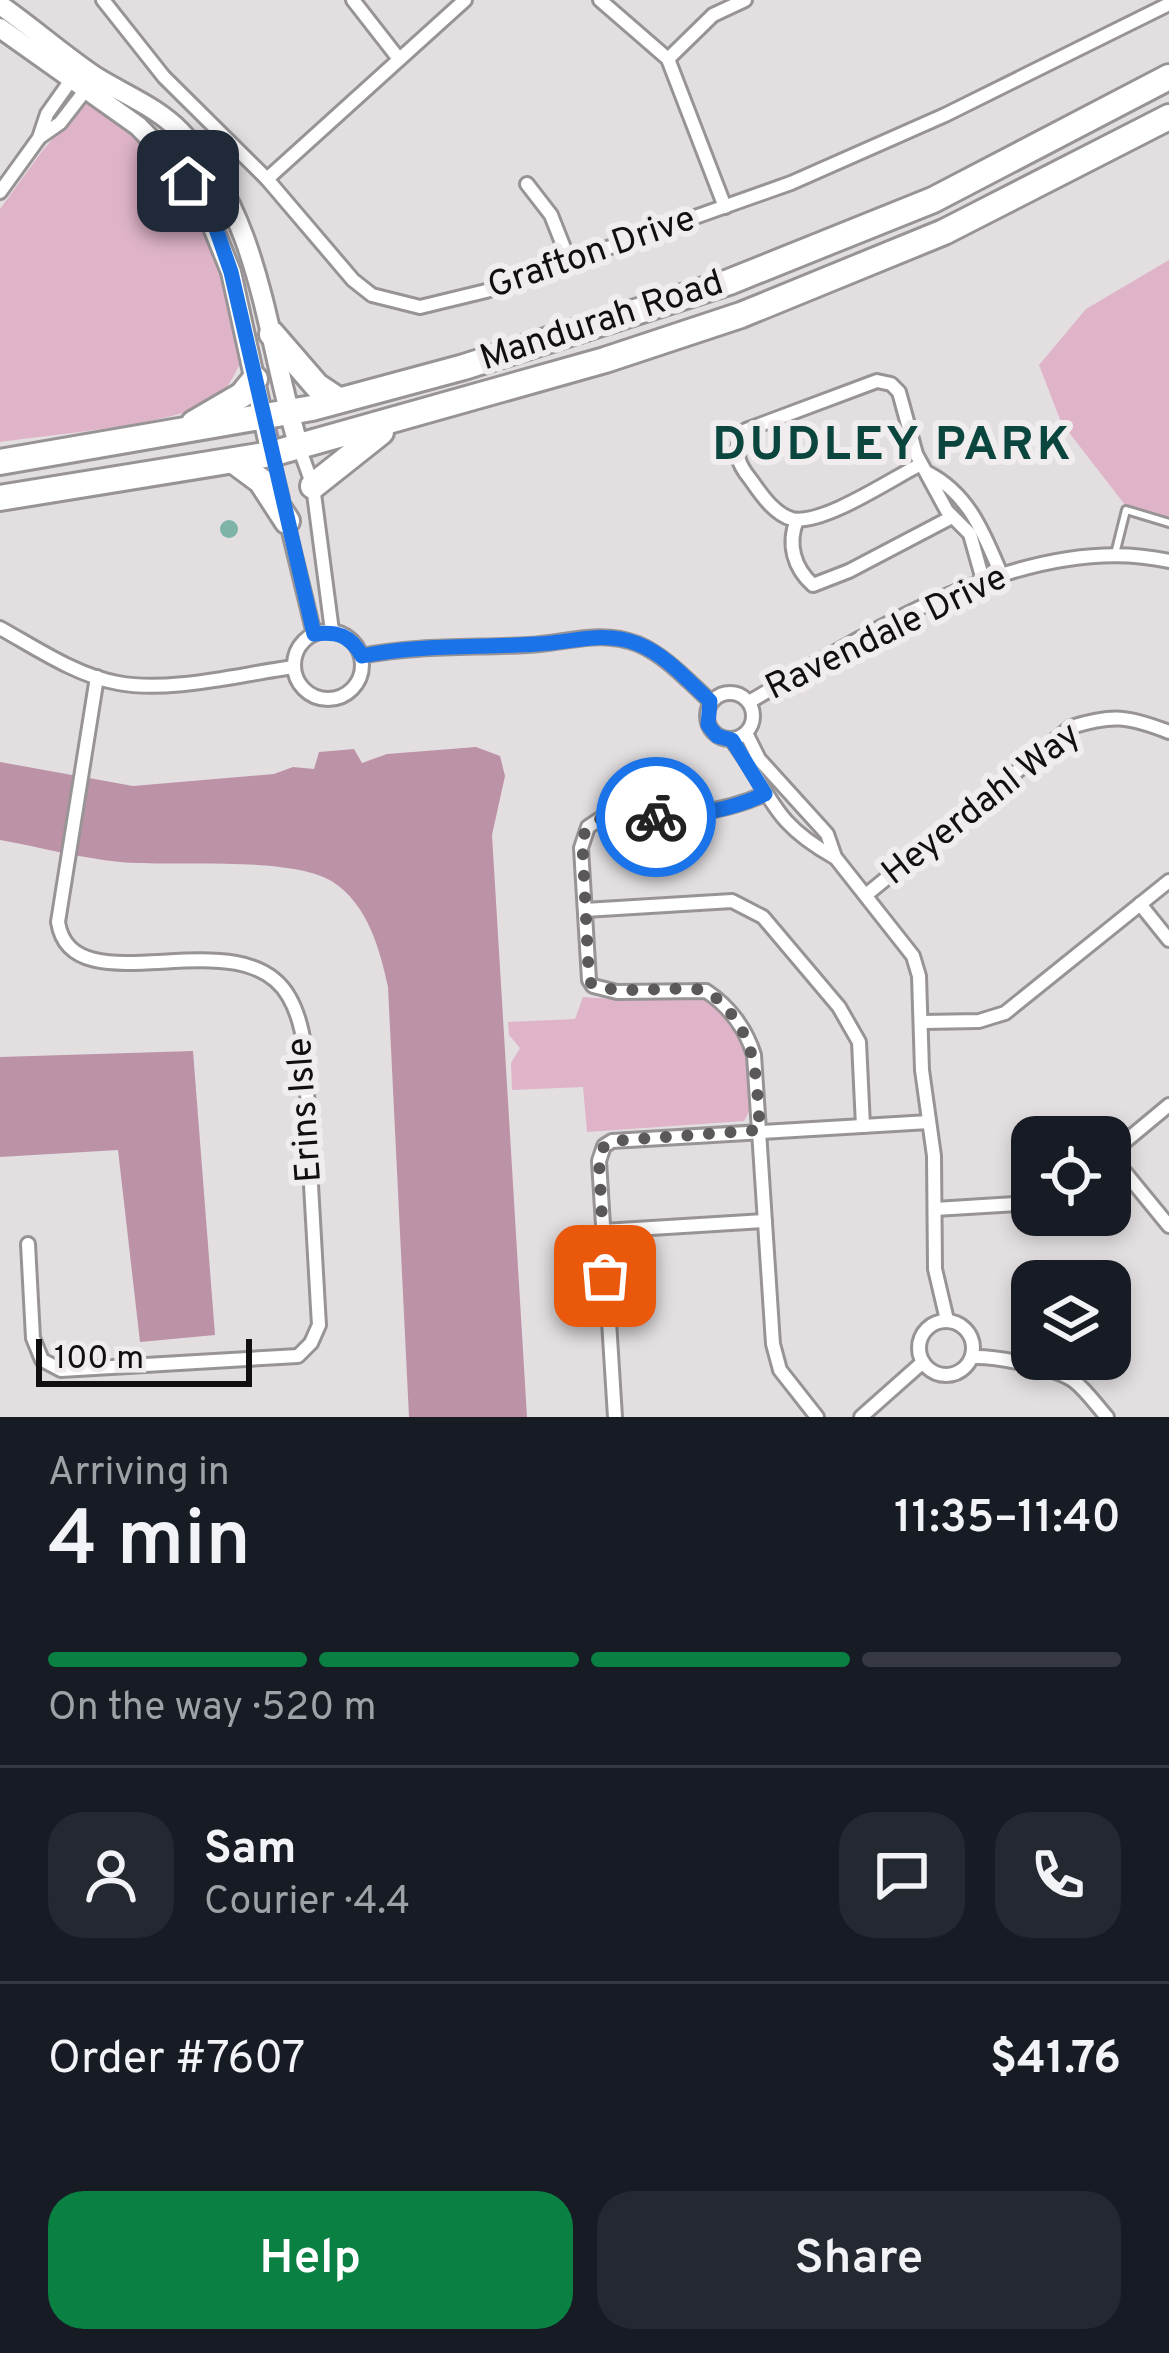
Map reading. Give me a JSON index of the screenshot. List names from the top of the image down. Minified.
{"streets":{"highway":["Mandurah Road"],"street":["Grafton Drive","Ravendale Drive","Heyerdahl Way","Erins Isle"]},"districts":["DUDLEY PARK"],"scale_bar":"100 m","page":{"scale":"100 m","heading":["4 min","Arriving in","11:35–11:40"],"panel":["Sam","Courier · 4.4","Order #7607","$41.76"],"bar":"On the way · 520 m","buttons":["Help","Share"]}}
